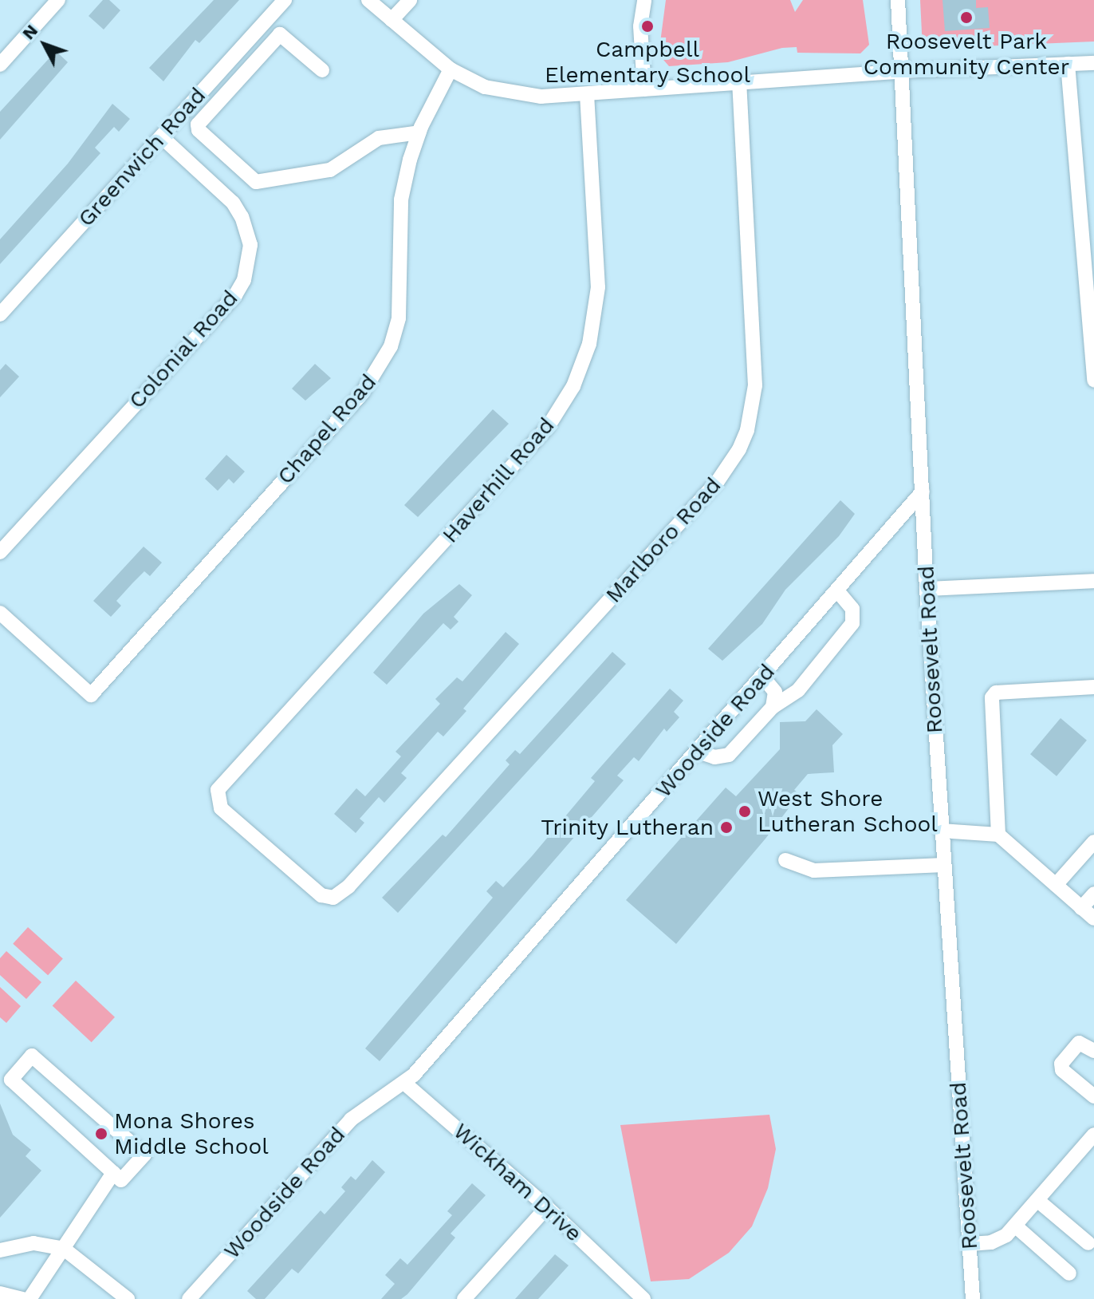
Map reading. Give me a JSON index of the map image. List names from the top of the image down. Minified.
{"streets":{"street":["Greenwich Road","Colonial Road","Chapel Road","Haverhill Road","Marlboro Road","Roosevelt Road","Woodside Road","Wickham Drive"]},"crossings":[["Greenwich Road","Colonial Road"],["Haverhill Road","Marlboro Road"],["Roosevelt Road","Woodside Road"],["Woodside Road","Wickham Drive"]],"places":["Roosevelt Park Community Center","Campbell Elementary School","West Shore Lutheran School","Trinity Lutheran","Mona Shores Middle School"],"north":"top left"}
